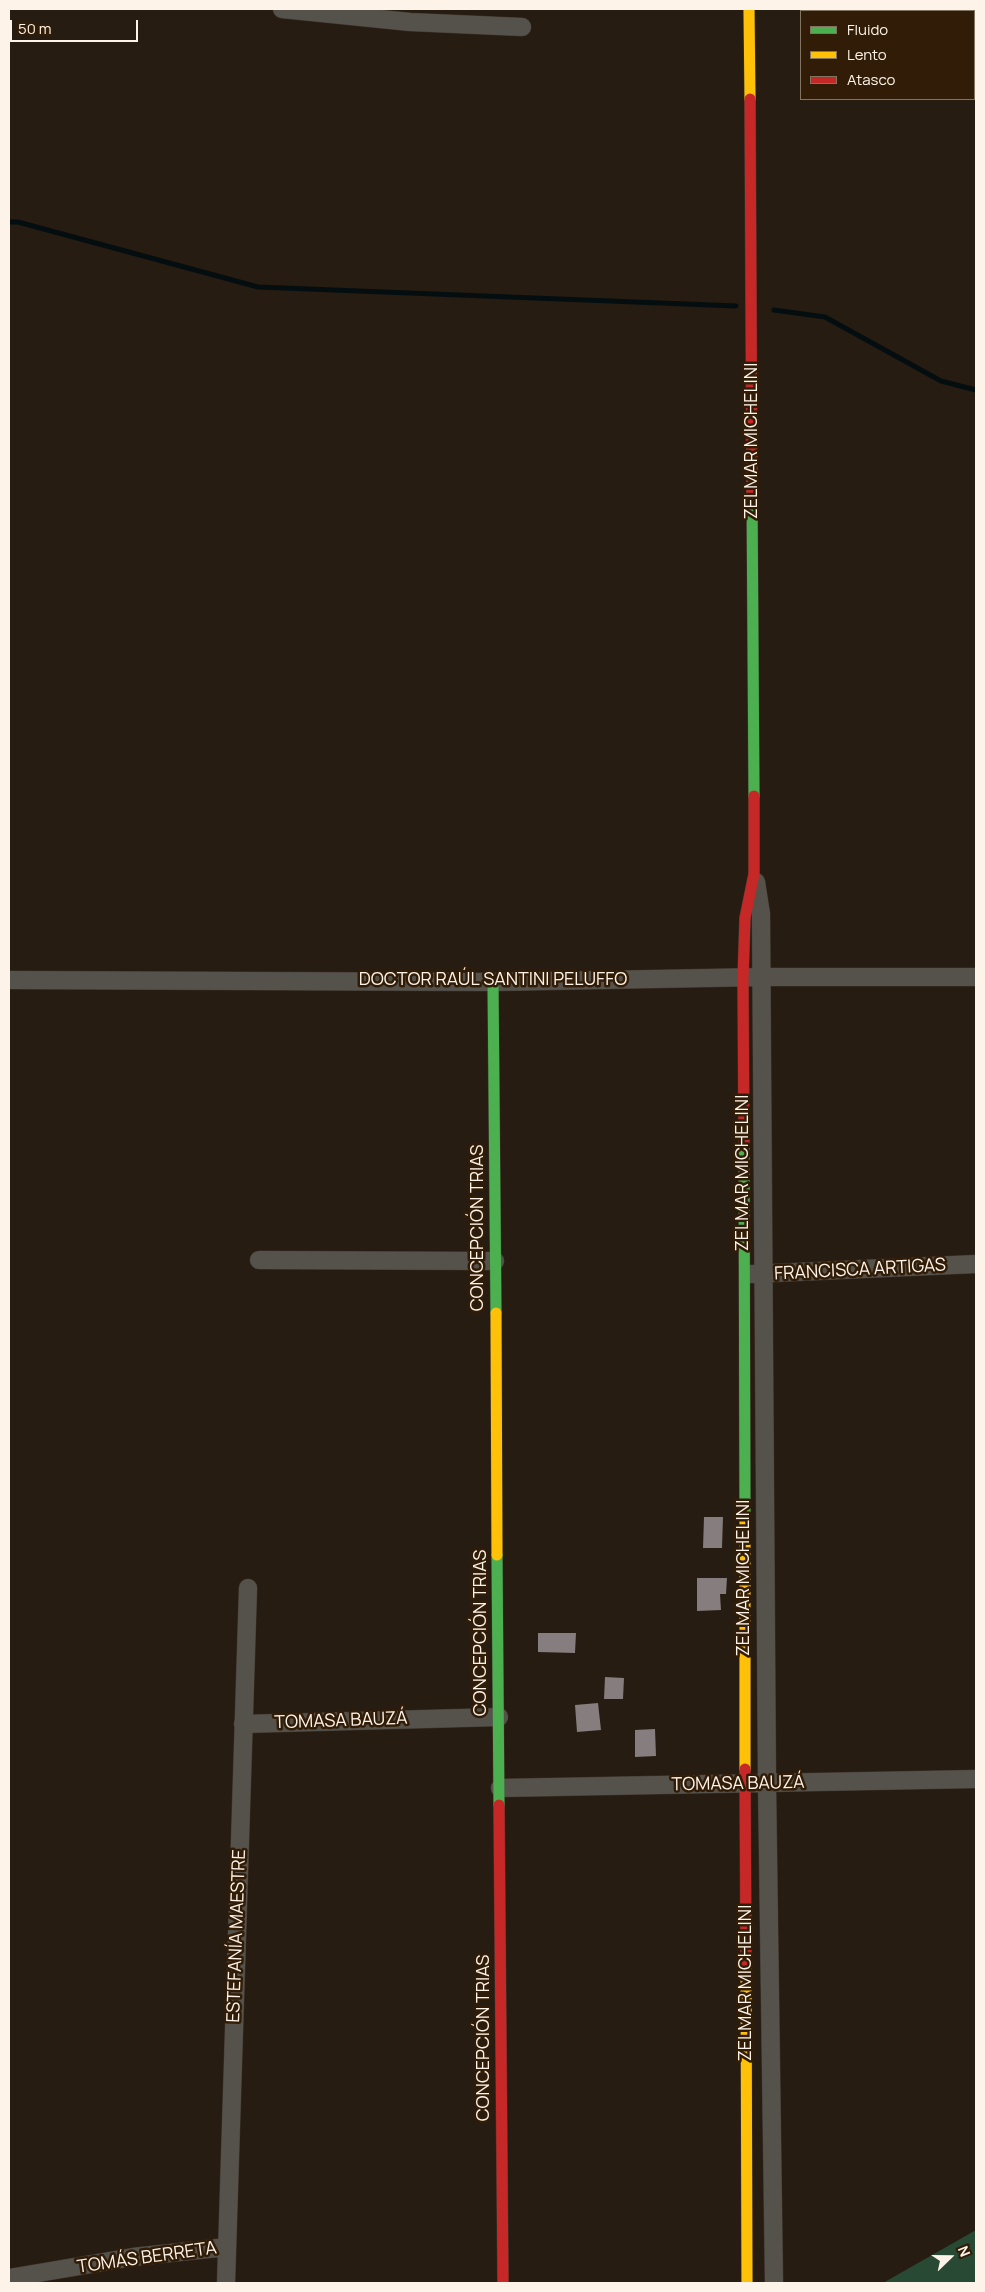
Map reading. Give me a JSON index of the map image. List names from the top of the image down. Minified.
{"streets":{"street":["ZELMAR MICHELINI","DOCTOR RAÚL SANTINI PELUFFO","CONCEPCIÓN TRIAS","FRANCISCA ARTIGAS","TOMASA BAUZÁ","ESTEFANÍA MAESTRE","TOMÁS BERRETA"]},"crossings":[["ZELMAR MICHELINI","DOCTOR RAÚL SANTINI PELUFFO"],["ZELMAR MICHELINI","FRANCISCA ARTIGAS"],["ZELMAR MICHELINI","TOMASA BAUZÁ"],["DOCTOR RAÚL SANTINI PELUFFO","CONCEPCIÓN TRIAS"],["CONCEPCIÓN TRIAS","TOMASA BAUZÁ"],["TOMASA BAUZÁ","ESTEFANÍA MAESTRE"],["ESTEFANÍA MAESTRE","TOMÁS BERRETA"]],"legend":["Fluido","Lento","Atasco"],"scale_bar":"50 m","north":"right"}
